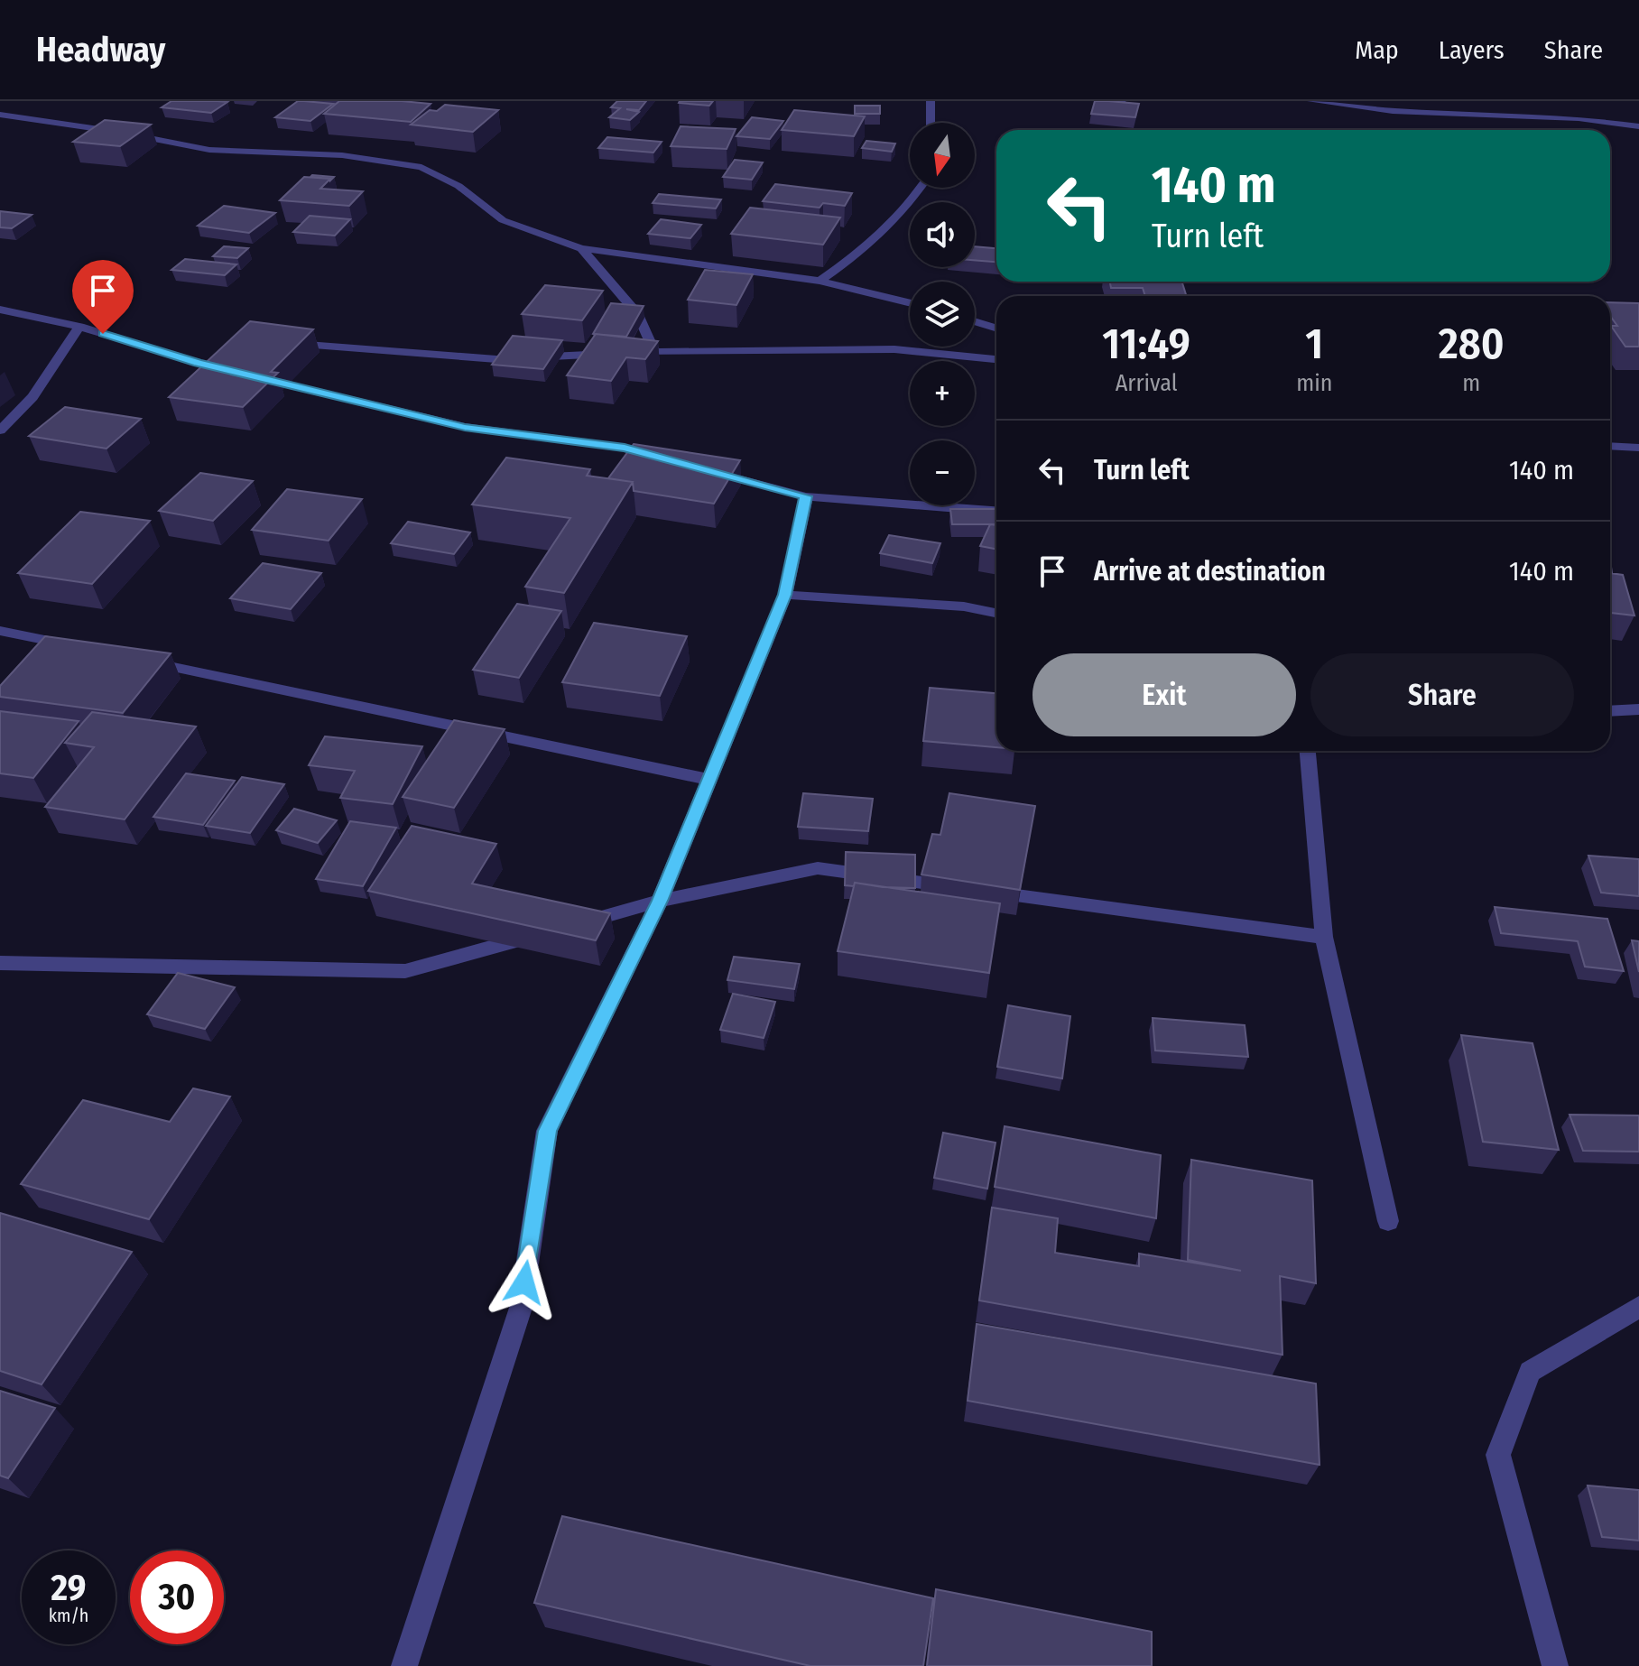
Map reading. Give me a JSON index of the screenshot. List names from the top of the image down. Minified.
{"north":"bottom","page":{"header":"Headway","nav":["Map","Layers","Share"],"map_buttons":["+","−"],"turn":["140 m","Turn left"],"eta":["11:49","Arrival","1","min","280","m"],"list":[{"name":"Turn left","value":"140 m"},{"name":"Arrive at destination","value":"140 m"}],"buttons":["Exit","Share"],"speed":"29 km/h","limit":"30"}}
